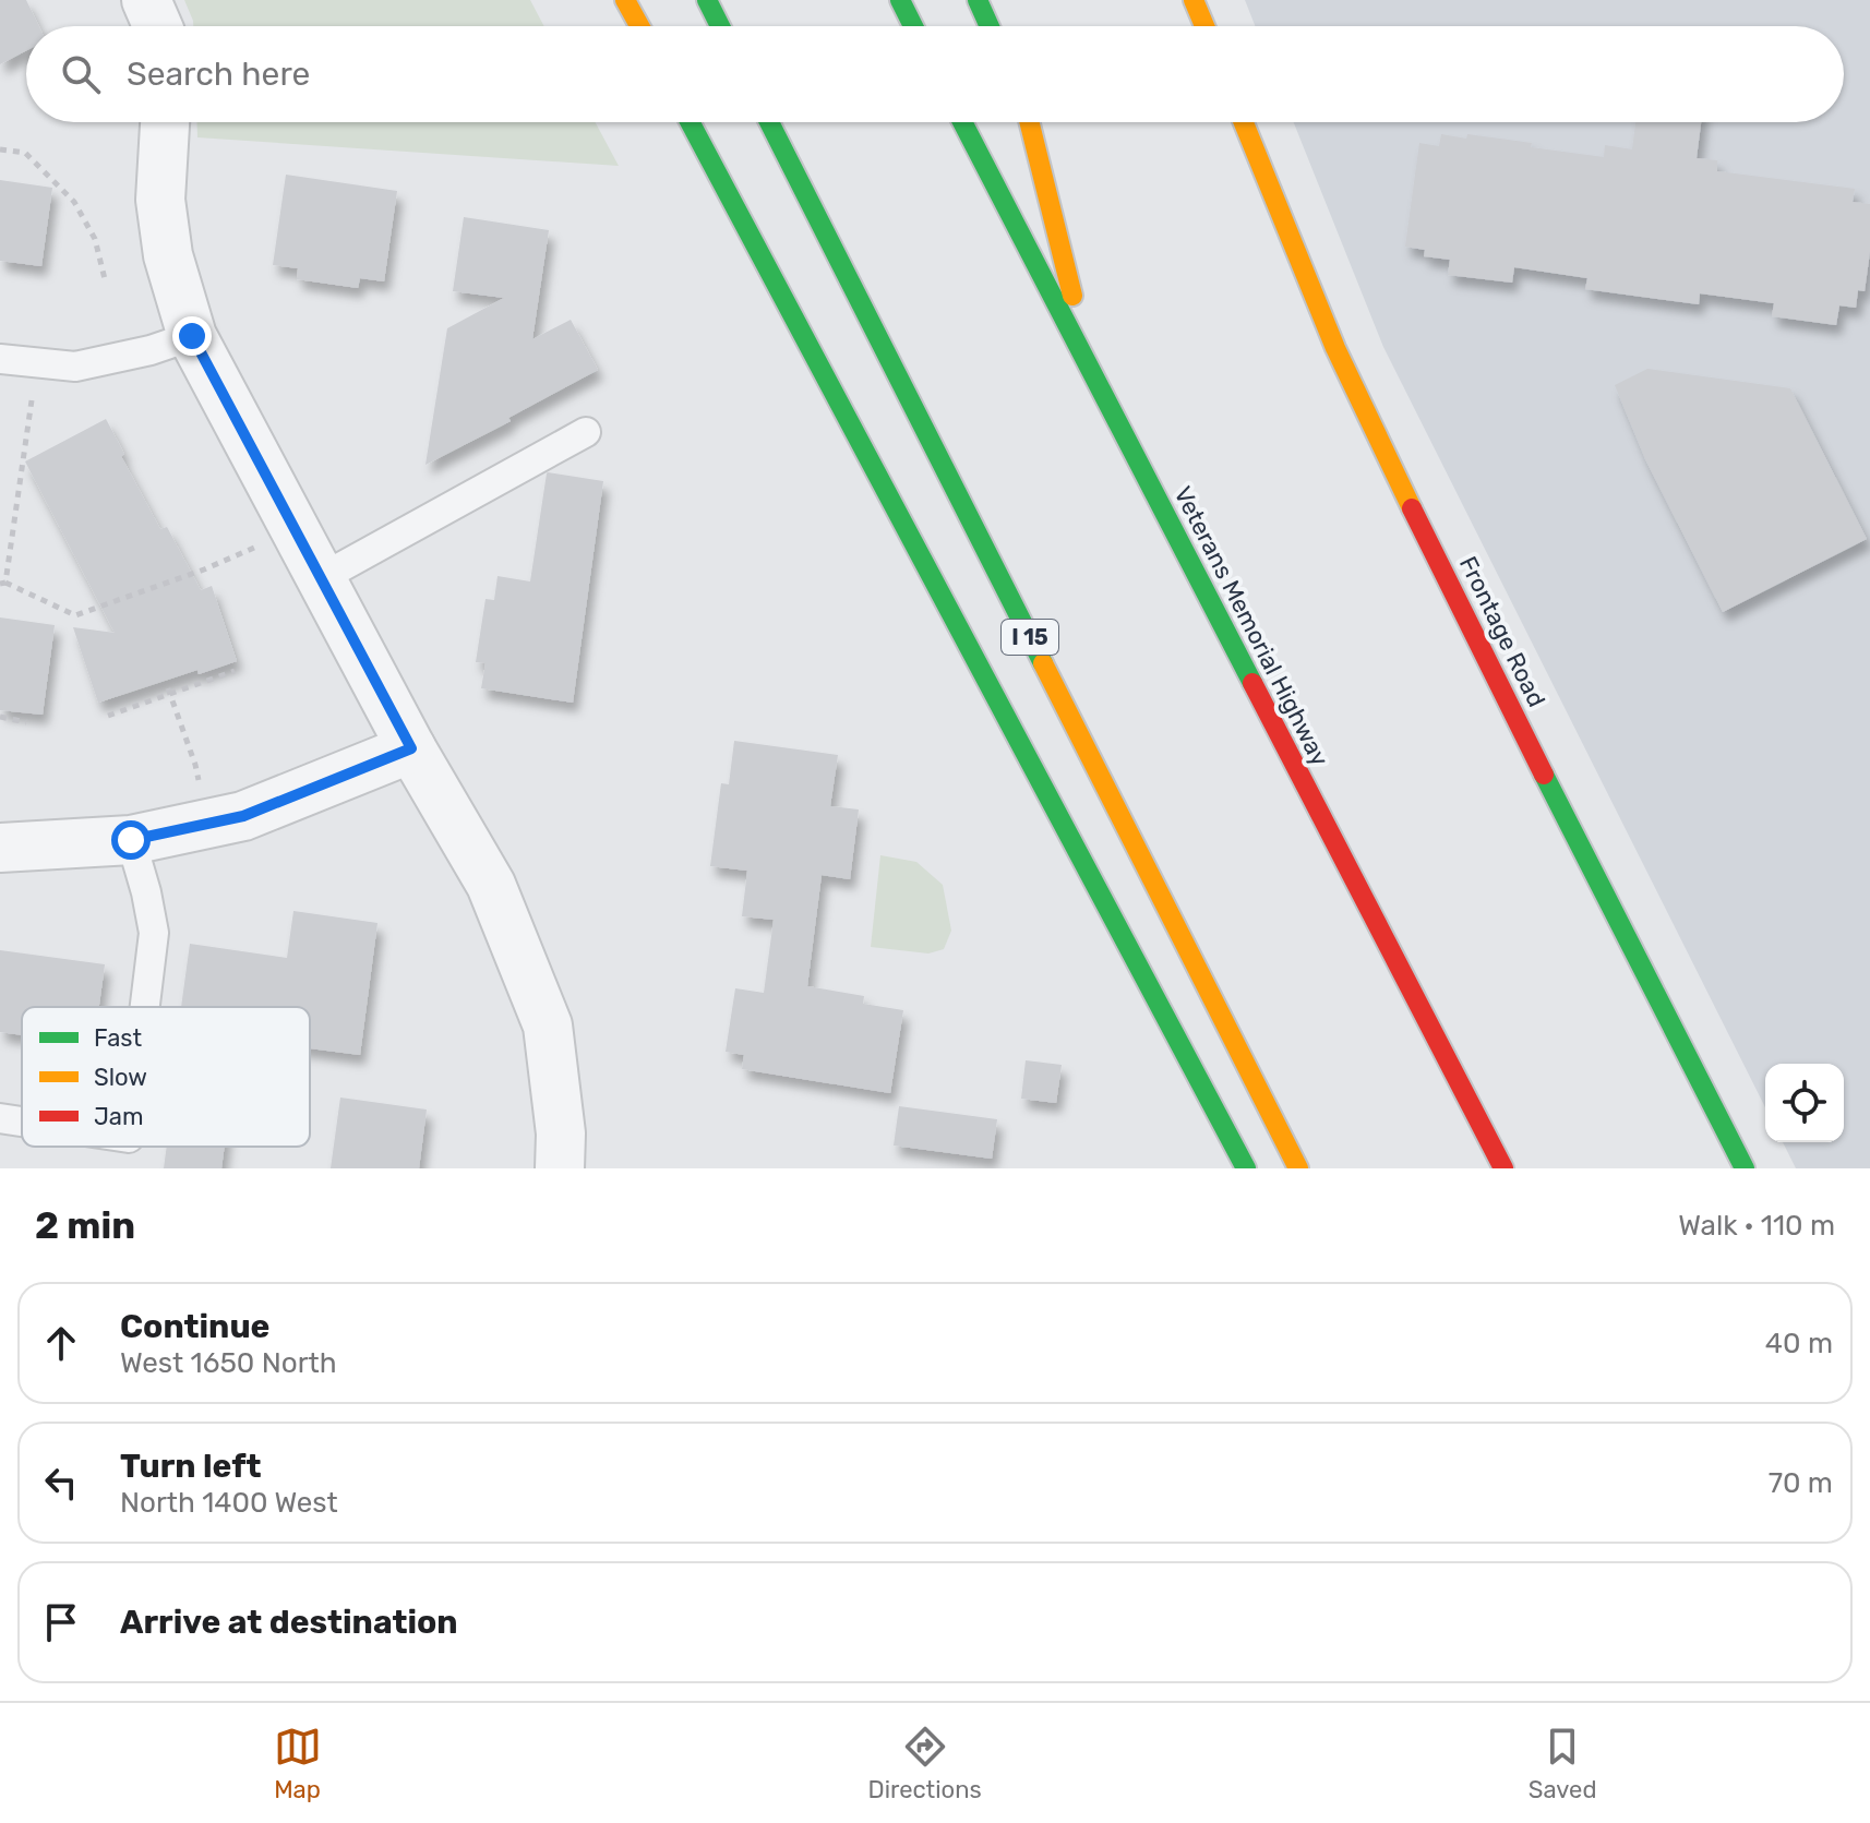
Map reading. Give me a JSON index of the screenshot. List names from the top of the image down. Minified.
{"streets":{"main road":["Veterans Memorial Highway","Frontage Road","I 15"]},"legend":["Fast","Slow","Jam"],"page":{"search":"Search here","heading":["2 min","Walk · 110 m"],"list":[["Continue","West 1650 North","40 m"],["Turn left","North 1400 West","70 m"],"Arrive at destination"],"nav":["Map","Directions","Saved"]}}
